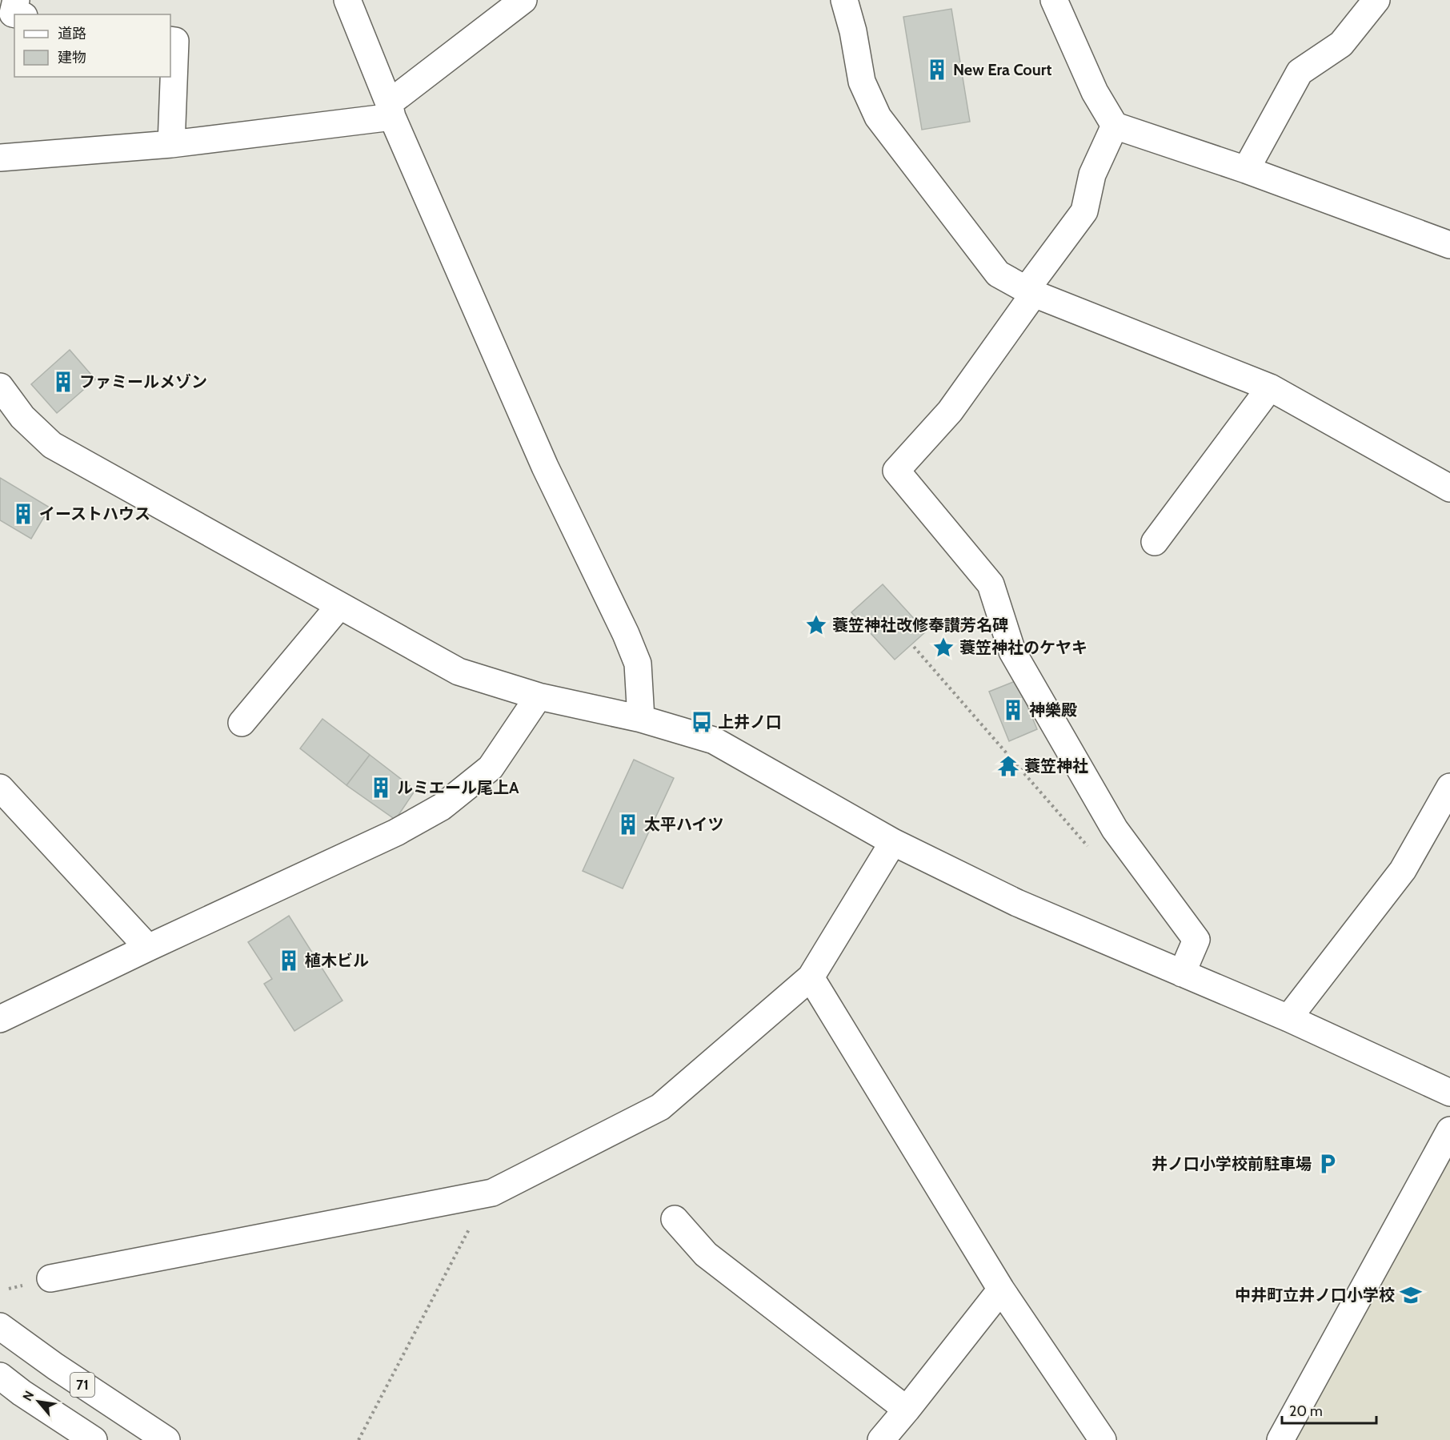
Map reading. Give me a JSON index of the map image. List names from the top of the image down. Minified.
{"streets":{"street":["71"]},"places":{"building":["New Era Court","ファミールメゾン","イーストハウス","神樂殿","ルミエール尾上A","太平ハイツ","植木ビル"],"place":["蓑笠神社改修奉讃芳名碑","蓑笠神社のケヤキ"],"bus stop":["上井ノ口"],"temple":["蓑笠神社"],"parking":["井ノ口小学校前駐車場"],"school or university":["中井町立井ノ口小学校"]},"legend":["道路","建物"],"scale_bar":"20 m","north":"top left"}
